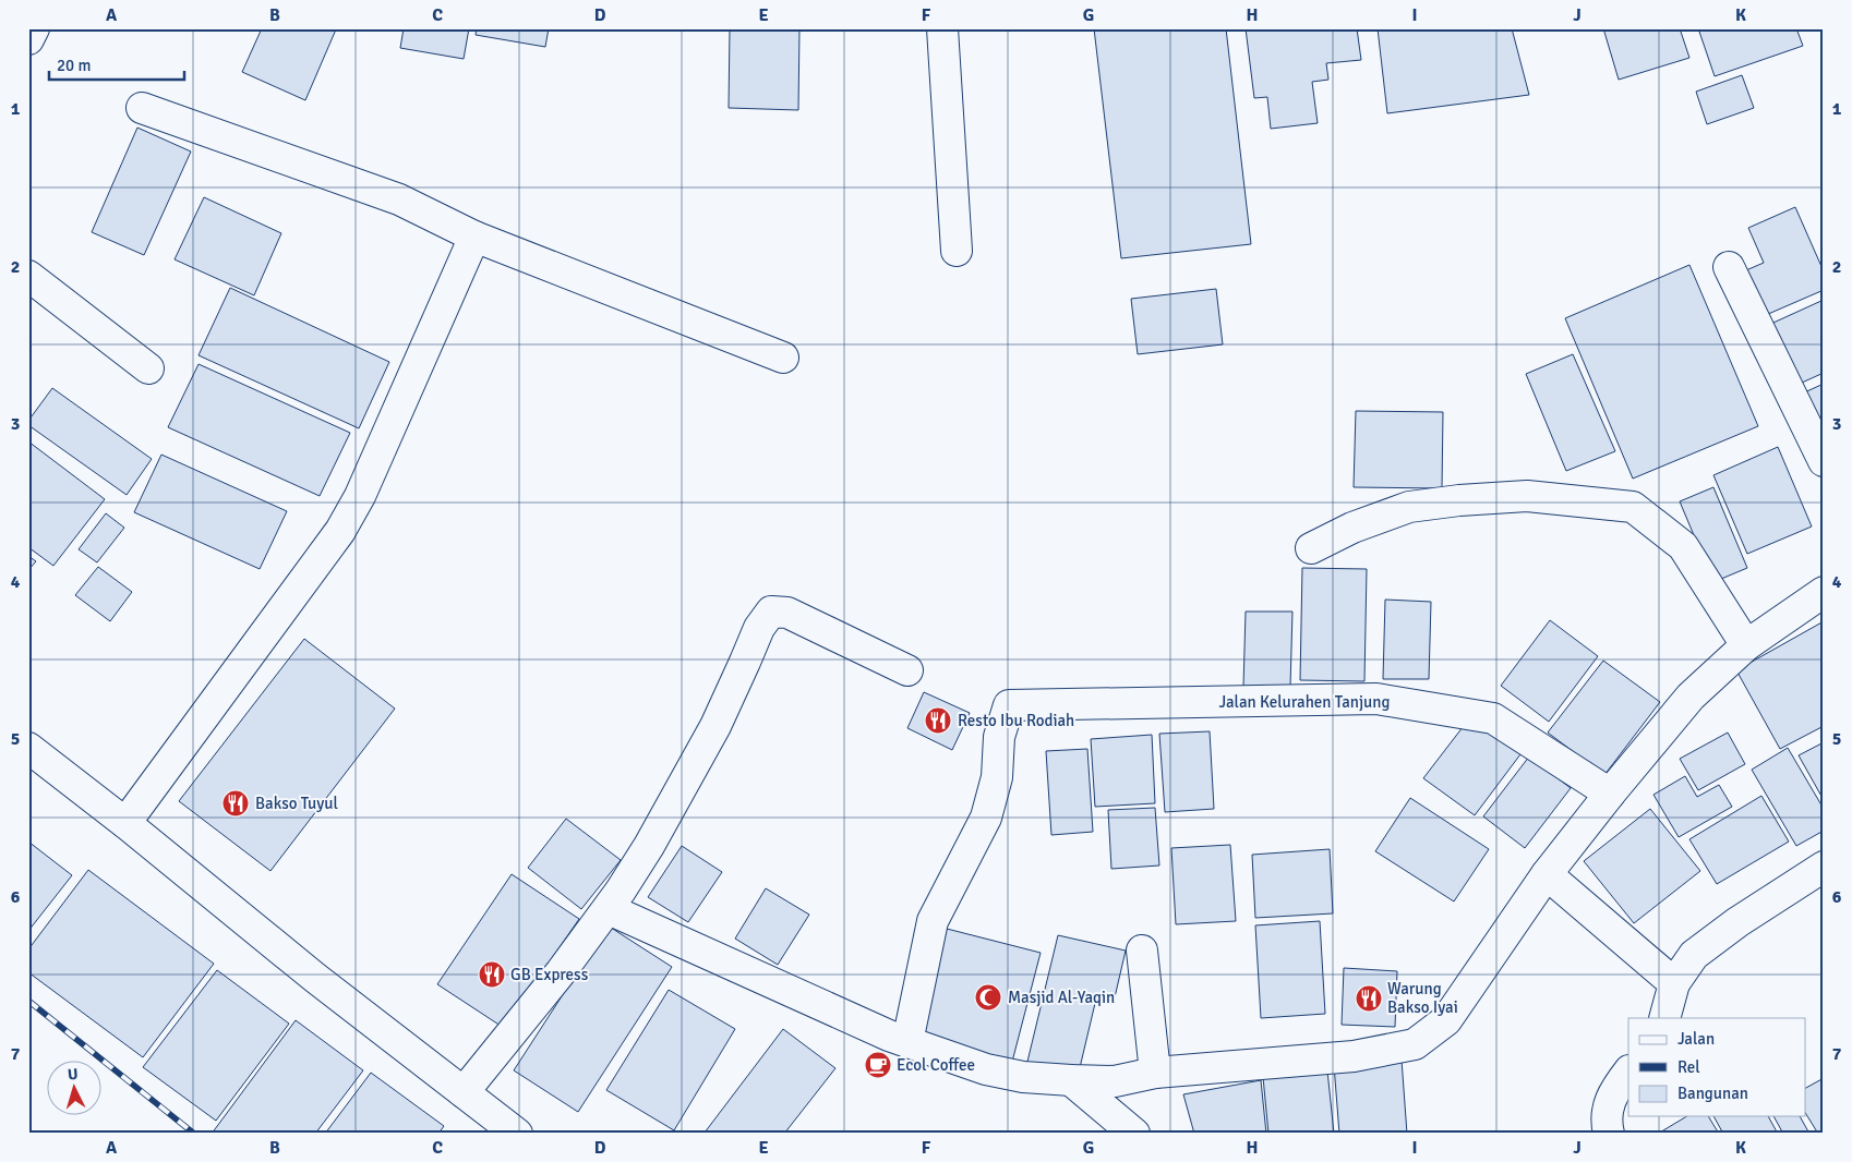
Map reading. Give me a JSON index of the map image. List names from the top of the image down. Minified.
{"streets":{"street":["Jalan Kelurahen Tanjung"]},"places":{"restaurant":["Resto Ibu Rodiah","Bakso Tuyul","GB Express","Warung Bakso Iyai"],"mosque":["Masjid Al-Yaqin"],"cafe":["Ecol Coffee"]},"legend":["Jalan","Rel","Bangunan"],"scale_bar":"20 m","north":"top","grid":{"columns":["A","B","C","D","E","F","G","H","I","J","K"],"rows":["1","2","3","4","5","6","7"]}}
